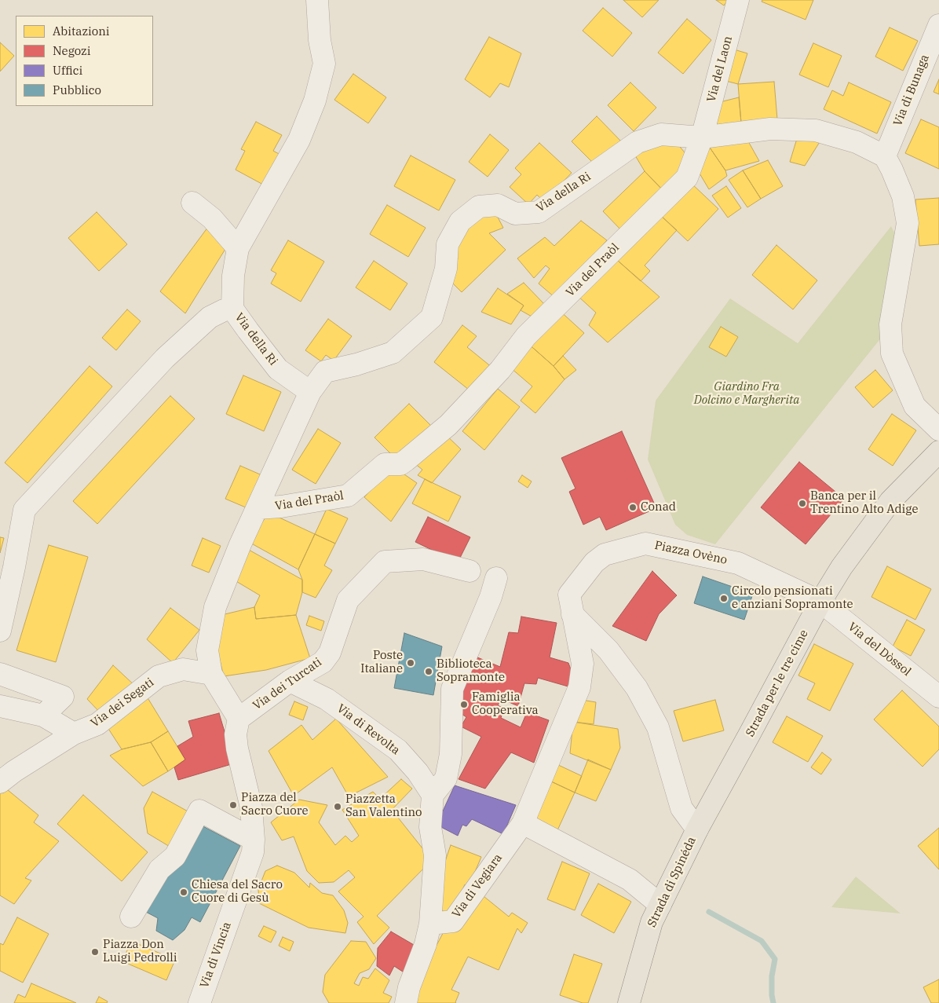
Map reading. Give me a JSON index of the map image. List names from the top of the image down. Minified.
{"streets":{"main road":["Strada per le tre cime","Strada di Spinéda"],"street":["Via del Laon","Via di Bunaga","Via della Ri","Via del Praòl","Piazza Ovèno","Via del Dòssol","Via dei Turcati","Via dei Segati","Via di Revolta","Via di Vegiara","Via di Vincia"]},"crossings":[["Via del Laon","Via della Ri"],["Via del Laon","Via del Praòl"],["Via della Ri","Via del Praòl"],["Piazza Ovèno","Via del Dòssol"],["Piazza Ovèno","Strada per le tre cime"],["Piazza Ovèno","Via di Vegiara"],["Via del Dòssol","Strada per le tre cime"],["Strada per le tre cime","Strada di Spinéda"],["Via dei Turcati","Via di Revolta"]],"parks":["Giardino Fra Dolcino e Margherita"],"places":["Banca per il Trentino Alto Adige","Conad","Circolo pensionati e anziani Sopramonte","Poste Italiane","Biblioteca Sopramonte","Famiglia Cooperativa","Piazza del Sacro Cuore","Piazzetta San Valentino","Chiesa del Sacro Cuore di Gesù","Piazza Don Luigi Pedrolli"],"legend":["Abitazioni","Negozi","Uffici","Pubblico"]}
